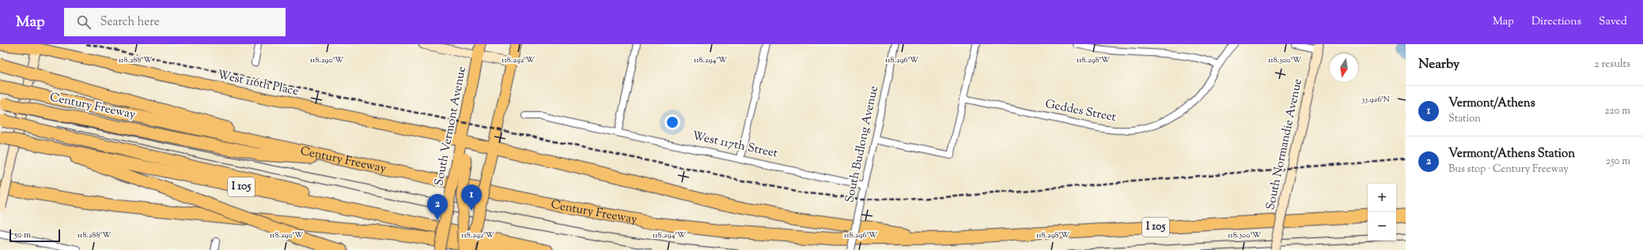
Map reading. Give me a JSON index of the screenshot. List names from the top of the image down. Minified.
{"streets":{"highway":["Century Freeway","I 105"],"main road":["West 116th Place","South Vermont Avenue"],"street":["Geddes Street","South Budlong Avenue","South Normandie Avenue","West 117th Street"]},"crossings":[["West 116th Place","South Vermont Avenue"],["South Budlong Avenue","West 117th Street"]],"scale_bar":"50 m","north":"bottom","page":{"header":"Map","search":"Search here","nav":["Map","Directions","Saved"],"heading":["Nearby","2 results"],"list":[{"mark":"1","name":"Vermont/Athens","note":"Station","value":"220 m"},{"mark":"2","name":"Vermont/Athens Station","note":"Bus stop · Century Freeway","value":"250 m"}],"map_buttons":["+","−"],"pins":["1","2"],"scale":"50 m"},"coordinates":["118.288°W","118.290°W","118.292°W","118.294°W","118.296°W","118.298°W","118.300°W","33.926°N"]}
